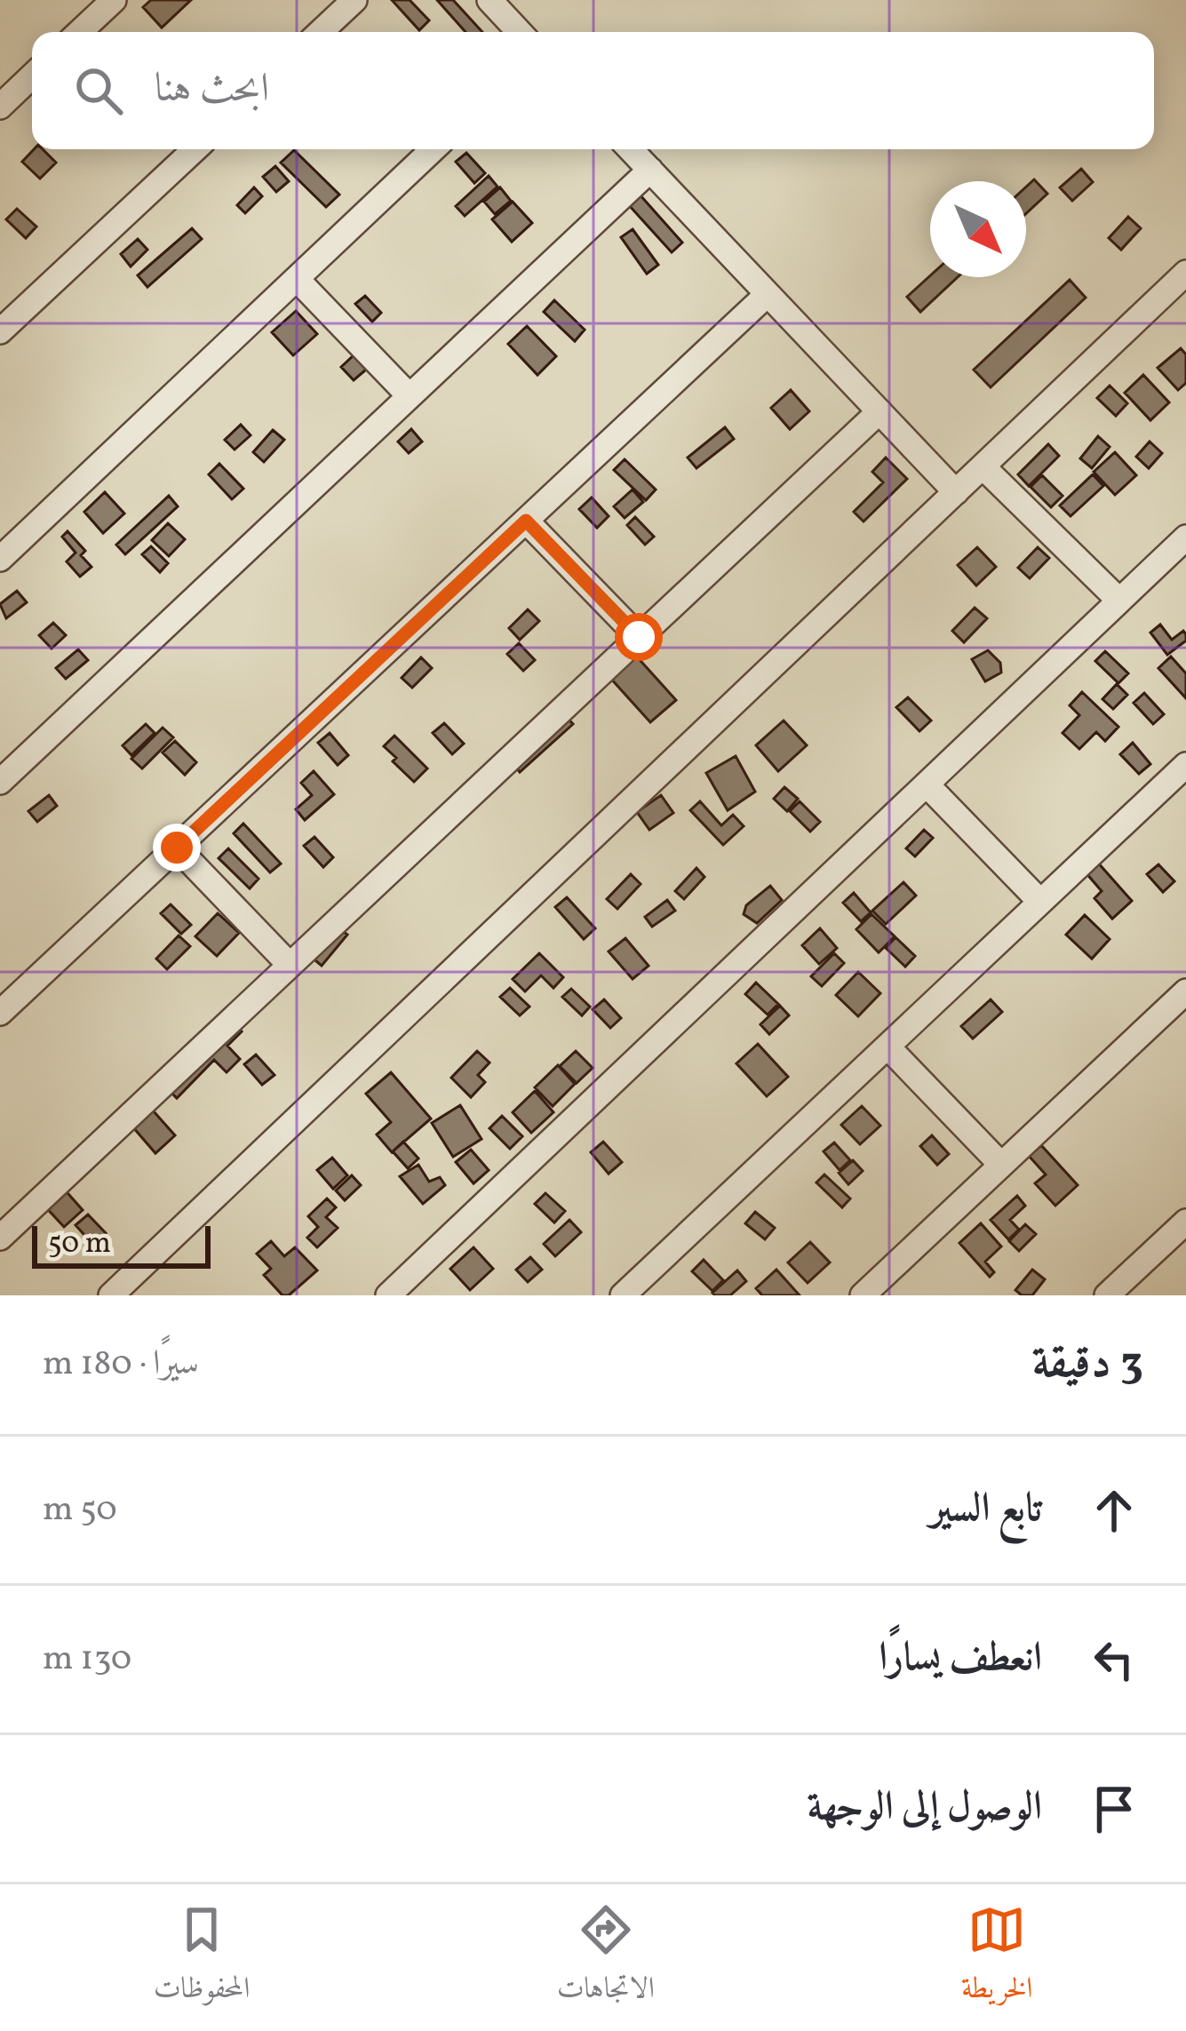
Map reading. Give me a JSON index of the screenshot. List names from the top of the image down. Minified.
{"scale_bar":"50 m","north":"bottom right","page":{"search":"ابحث هنا","scale":"50 m","heading":["3 دقيقة","سيرًا · 180 m"],"list":[["تابع السير","50 m"],["انعطف يسارًا","130 m"],"الوصول إلى الوجهة"],"nav":["الخريطة","الاتجاهات","المحفوظات"]}}
